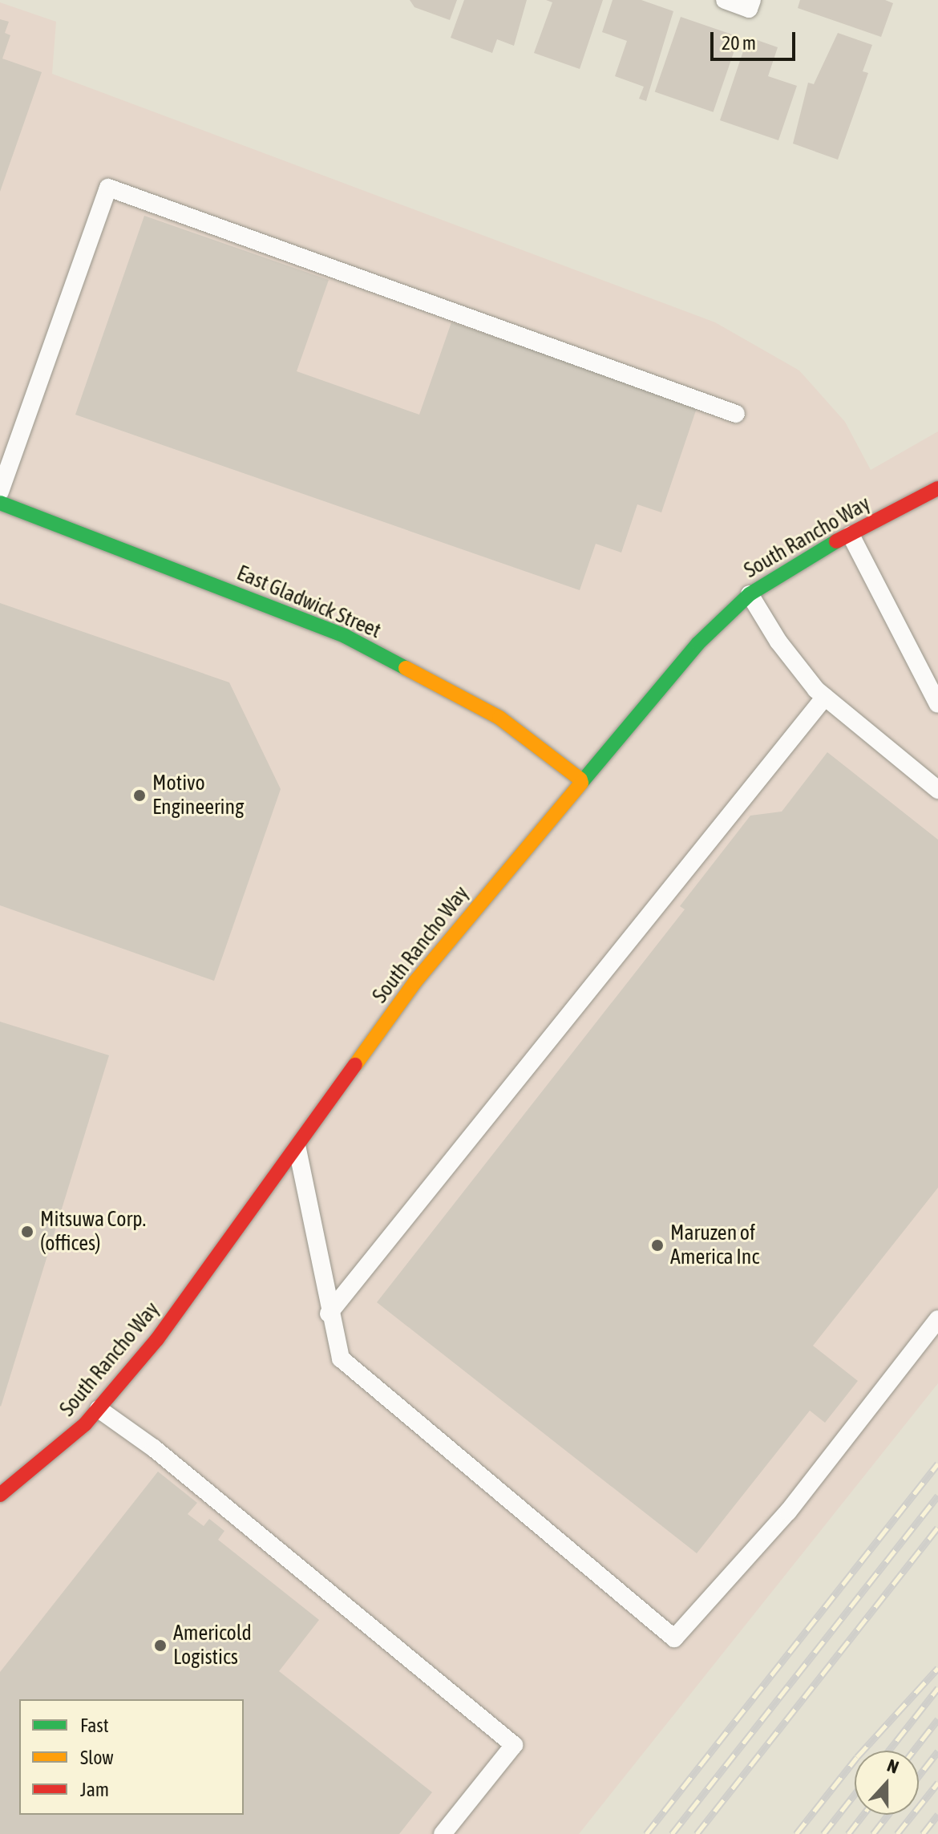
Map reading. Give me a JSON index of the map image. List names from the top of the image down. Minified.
{"streets":{"street":["South Rancho Way","East Gladwick Street"]},"crossings":[["South Rancho Way","East Gladwick Street"]],"places":["Motivo Engineering","Mitsuwa Corp. (offices)","Maruzen of America Inc","Americold Logistics"],"legend":["Fast","Slow","Jam"],"scale_bar":"20 m","north":"top"}
